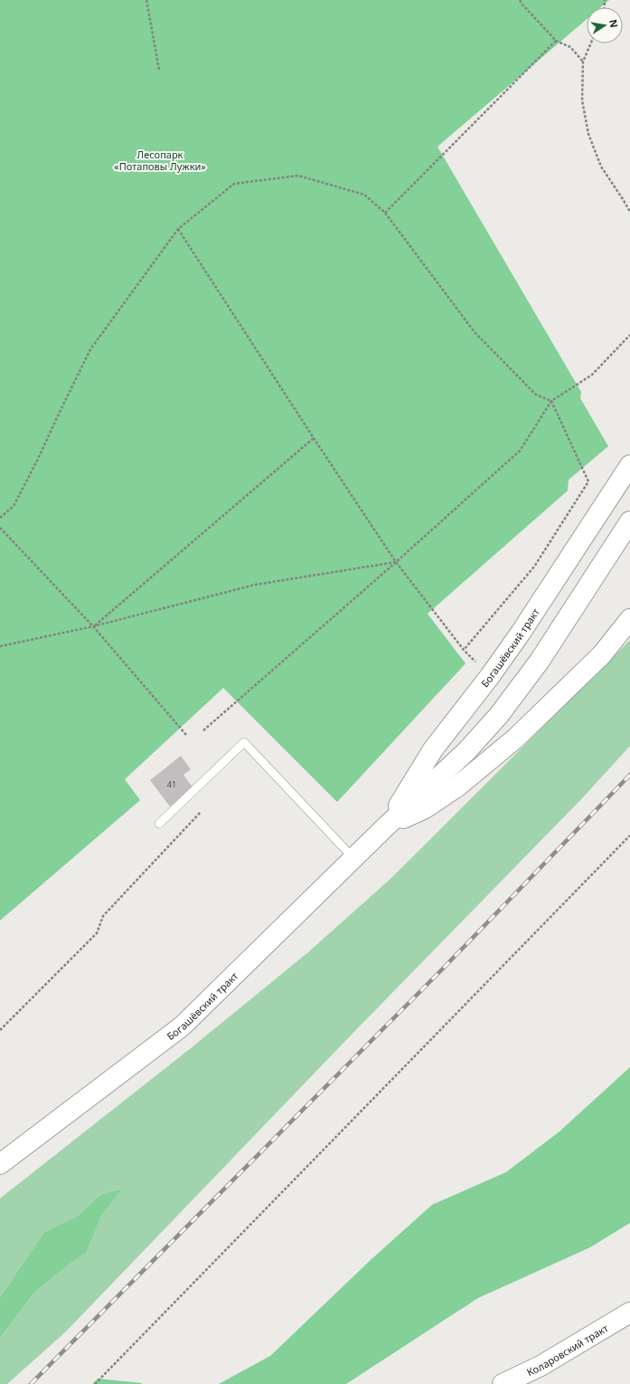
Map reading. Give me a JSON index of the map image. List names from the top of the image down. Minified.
{"streets":{"main road":["Богашёвский тракт","Коларовский тракт"]},"parks":["Лесопарк «Потаповы Лужки»"],"house_numbers":["41"],"north":"right"}
